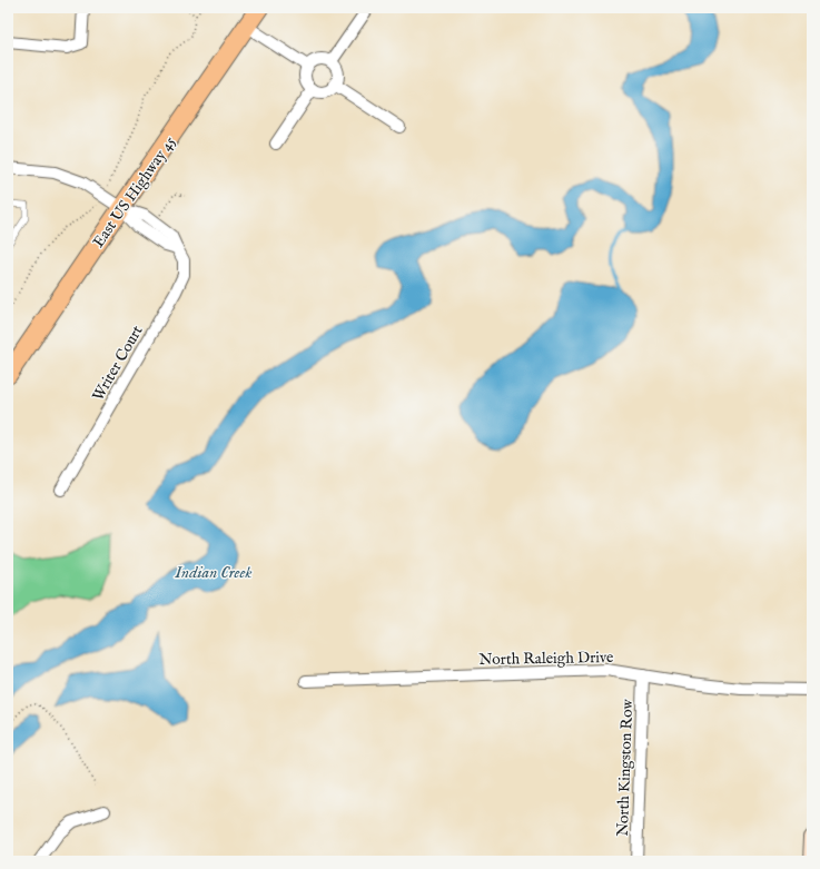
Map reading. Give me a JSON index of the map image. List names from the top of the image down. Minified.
{"streets":{"main road":["East US Highway 45"],"street":["Writer Court","North Raleigh Drive","North Kingston Row"]},"crossings":[["East US Highway 45","Writer Court"],["North Raleigh Drive","North Kingston Row"]],"water":["Indian Creek"]}
